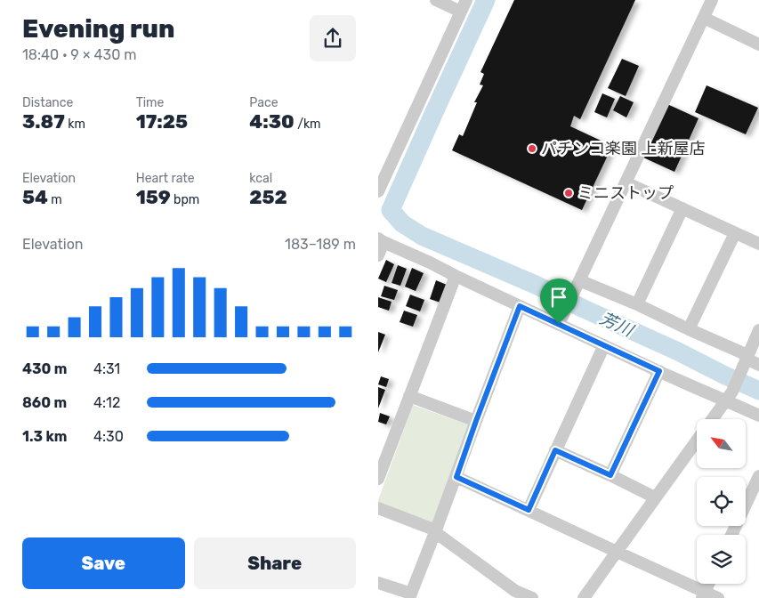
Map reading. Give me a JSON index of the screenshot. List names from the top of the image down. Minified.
{"water":["芳川"],"places":["パチンコ楽園 上新屋店","ミニストップ"],"north":"top left","page":{"heading":["Evening run","18:40 · 9 × 430 m"],"stats":[["Distance","3.87 km"],["Time","17:25"],["Pace","4:30 /km"],["Elevation","54 m"],["Heart rate","159 bpm"],["kcal","252"]],"chart":["Elevation","183–189 m"],"list":[{"name":"430 m","note":"4:31"},{"name":"860 m","note":"4:12"},{"name":"1.3 km","note":"4:30"}],"buttons":["Save","Share"]}}
